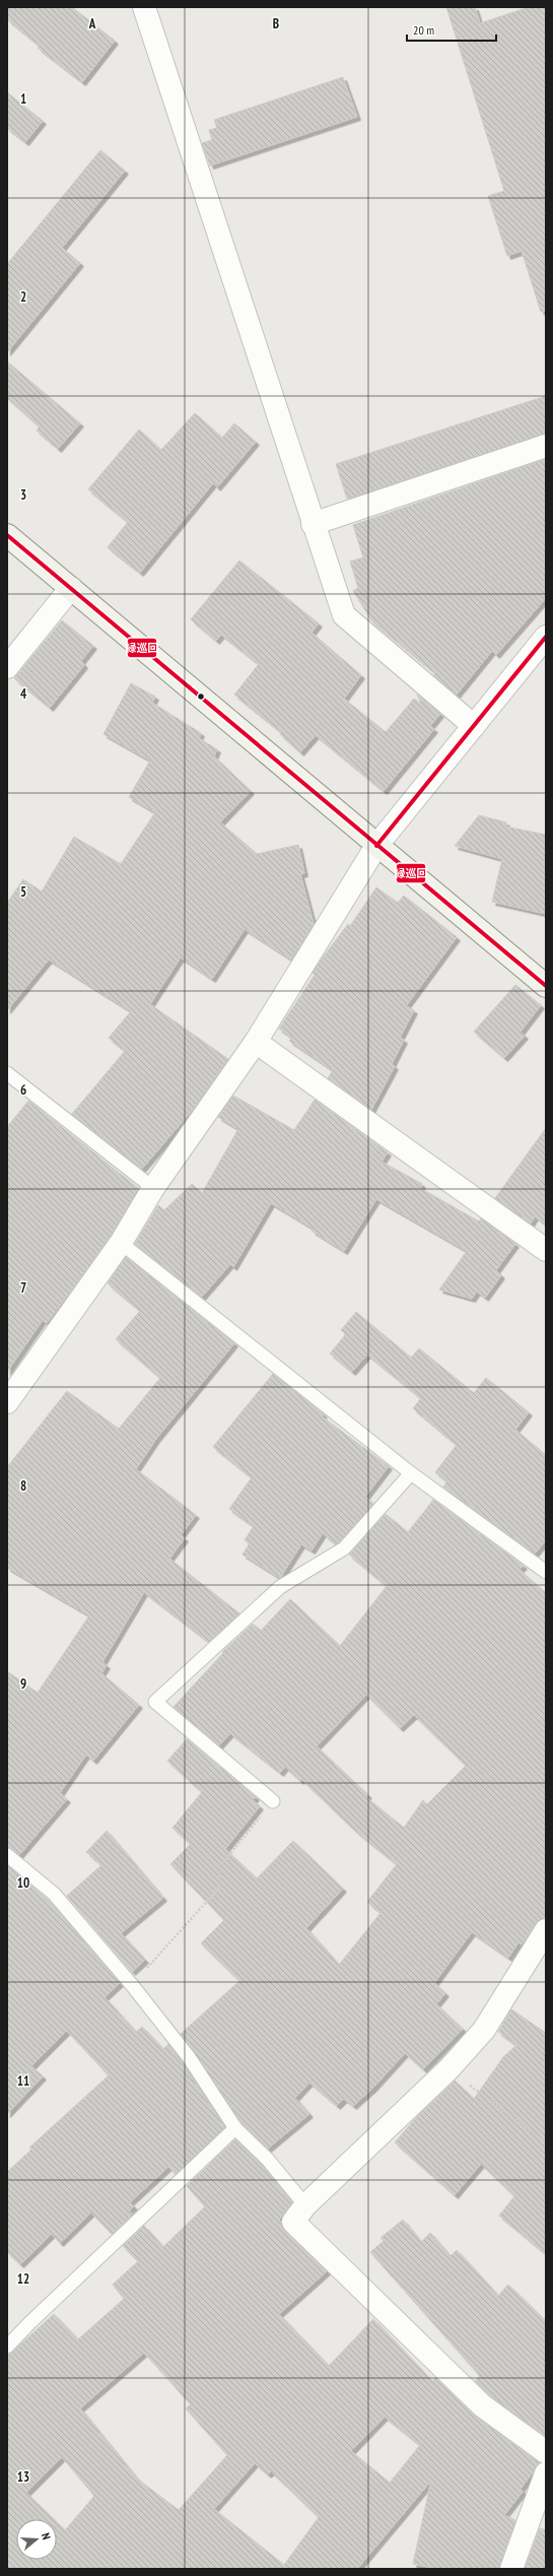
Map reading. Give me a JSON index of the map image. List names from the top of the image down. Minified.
{"lines":["transit line 緑巡回"],"scale_bar":"20 m","north":"right","grid":{"columns":["A","B"],"rows":["1","2","3","4","5","6","7","8","9","10","11","12","13"]}}
